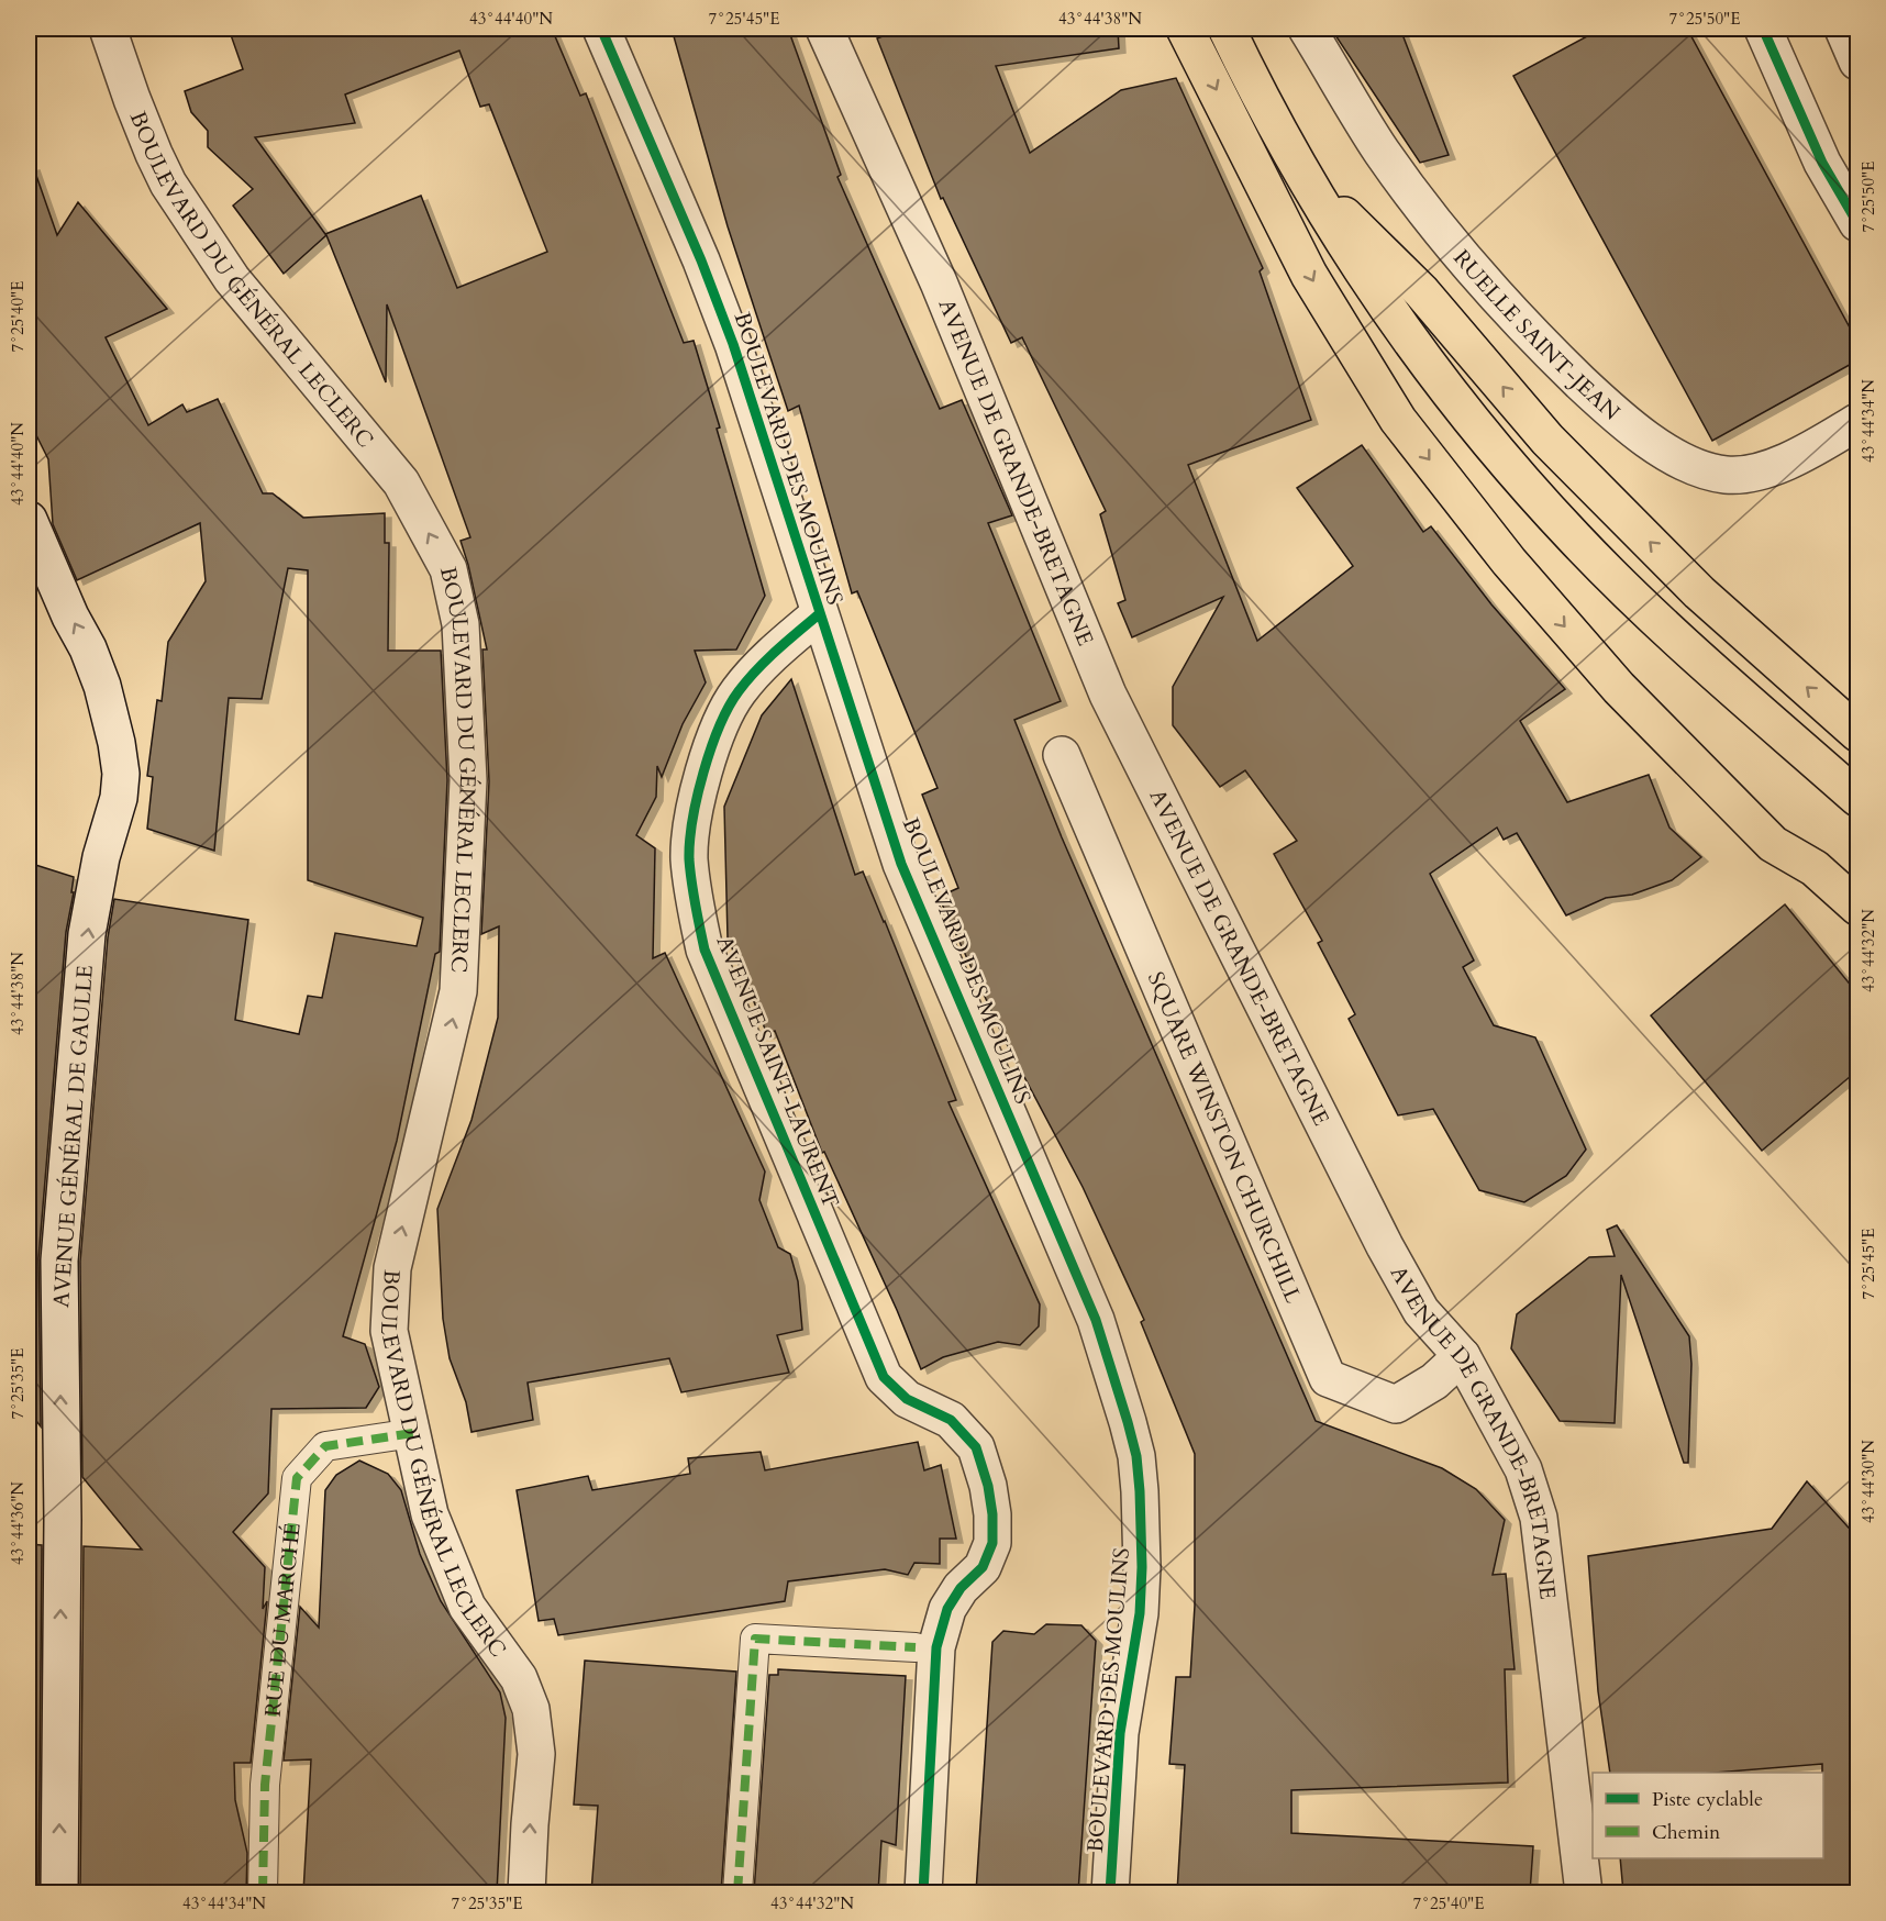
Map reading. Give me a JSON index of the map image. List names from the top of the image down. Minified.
{"streets":{"street":["BOULEVARD DU GÉNÉRAL LECLERC","RUELLE SAINT-JEAN","BOULEVARD DES MOULINS","AVENUE DE GRANDE-BRETAGNE","AVENUE SAINT-LAURENT","AVENUE GÉNÉRAL DE GAULLE","SQUARE WINSTON CHURCHILL","RUE DU MARCHÉ"]},"crossings":[["BOULEVARD DU GÉNÉRAL LECLERC","RUE DU MARCHÉ"],["BOULEVARD DES MOULINS","AVENUE SAINT-LAURENT"],["AVENUE DE GRANDE-BRETAGNE","SQUARE WINSTON CHURCHILL"]],"one_way":["BOULEVARD DU GÉNÉRAL LECLERC","AVENUE GÉNÉRAL DE GAULLE"],"legend":["Piste cyclable","Chemin"],"coordinates":["43°44'40\"N","7°25'45\"E","43°44'38\"N","7°25'50\"E","7°25'40\"E","43°44'34\"N","43°44'32\"N","7°25'35\"E","43°44'30\"N","43°44'36\"N"]}
